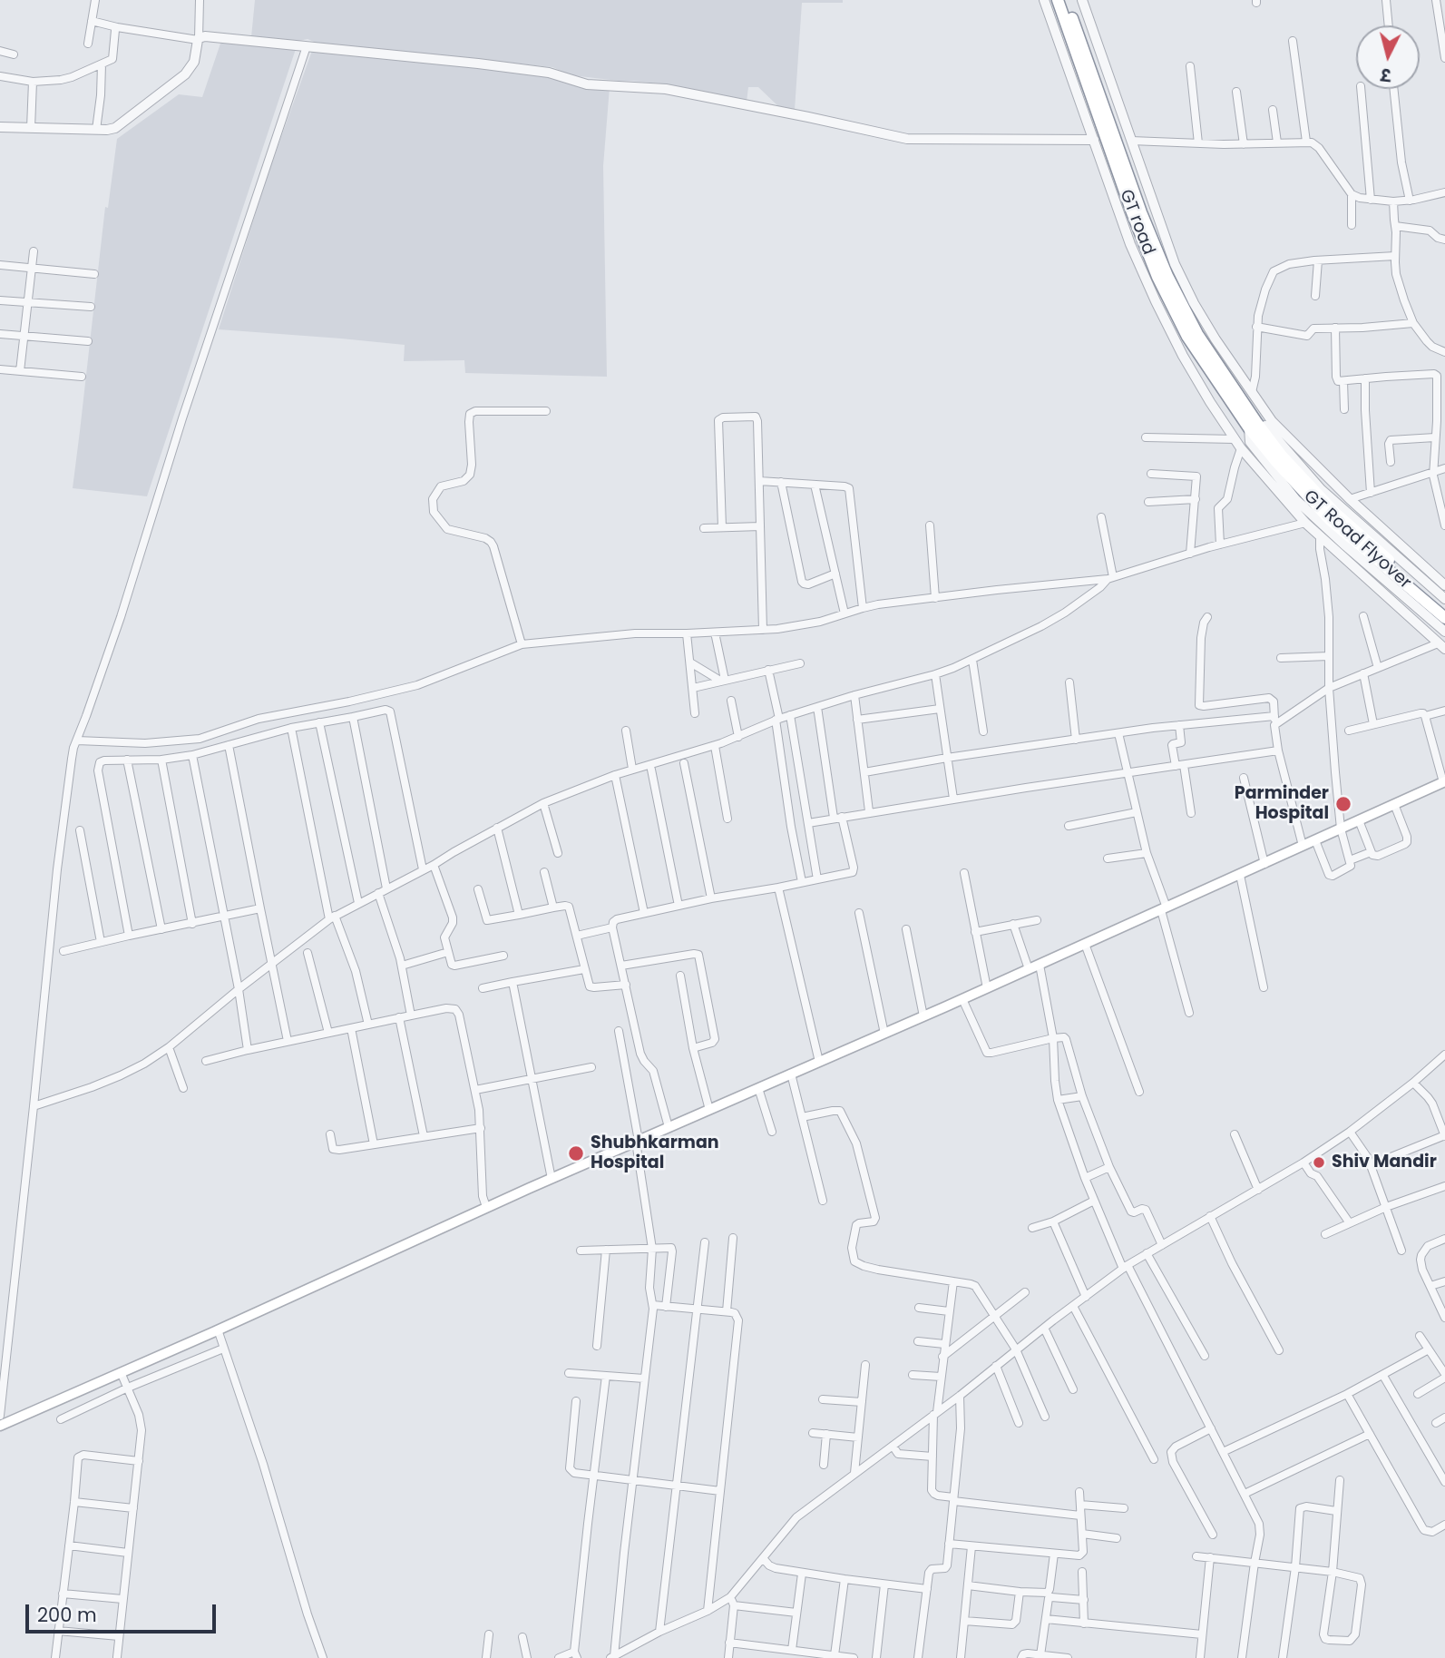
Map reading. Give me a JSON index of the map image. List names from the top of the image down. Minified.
{"streets":{"highway":["GT road","GT Road Flyover"]},"crossings":[["GT road","GT Road Flyover"]],"places":["Parminder Hospital","Shubhkarman Hospital","Shiv Mandir"],"scale_bar":"200 m","north":"bottom"}
